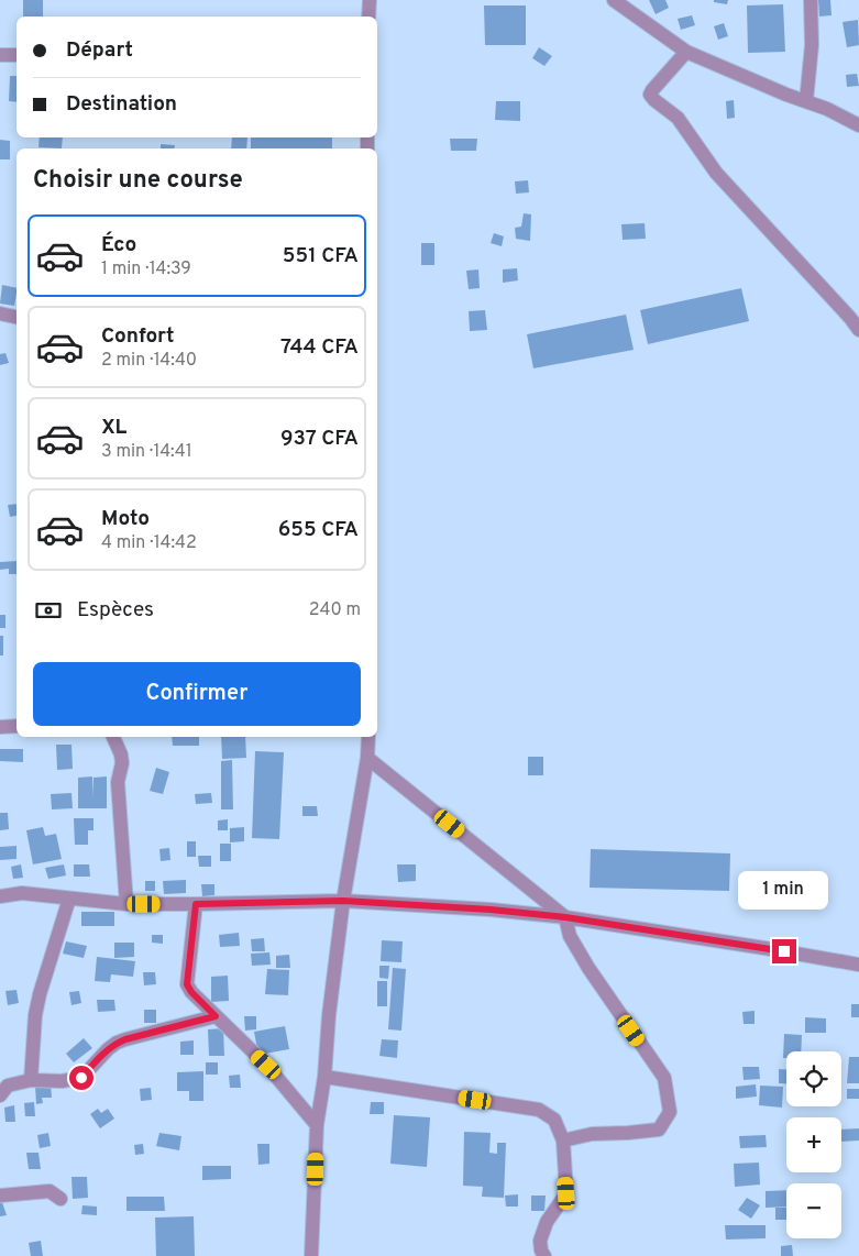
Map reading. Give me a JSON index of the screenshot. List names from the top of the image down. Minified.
{"page":{"banner":["Départ","Destination"],"heading":"Choisir une course","list":[{"name":"Éco","note":"1 min · 14:39","value":"551 CFA"},{"name":"Confort","note":"2 min · 14:40","value":"744 CFA"},{"name":"XL","note":"3 min · 14:41","value":"937 CFA"},{"name":"Moto","note":"4 min · 14:42","value":"655 CFA"}],"pay":["Espèces","240 m"],"buttons":"Confirmer","bubble":"1 min","map_buttons":["+","−"]}}
